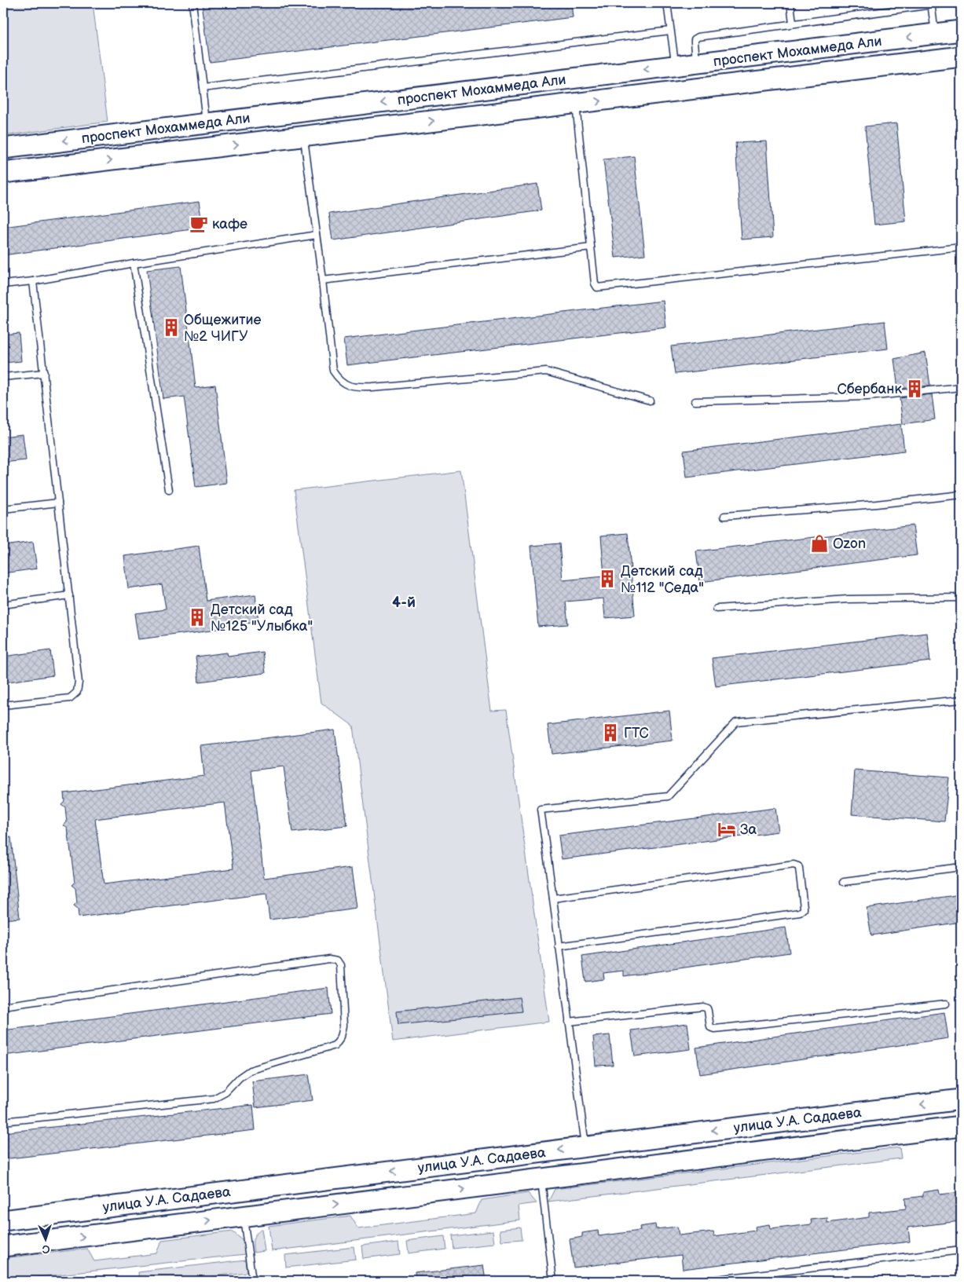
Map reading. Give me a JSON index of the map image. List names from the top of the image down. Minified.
{"streets":{"main road":["проспект Мохаммеда Али","улица У.А. Садаева"]},"districts":["4-й"],"places":{"cafe":["кафе"],"building":["Общежитие №2 ЧИГУ","Сбербанк","Детский сад №112 \"Седа\"","Детский сад №125 \"Улыбка\"","ГТС"],"shop":["Ozon"],"hotel":["За"]},"north":"bottom"}
